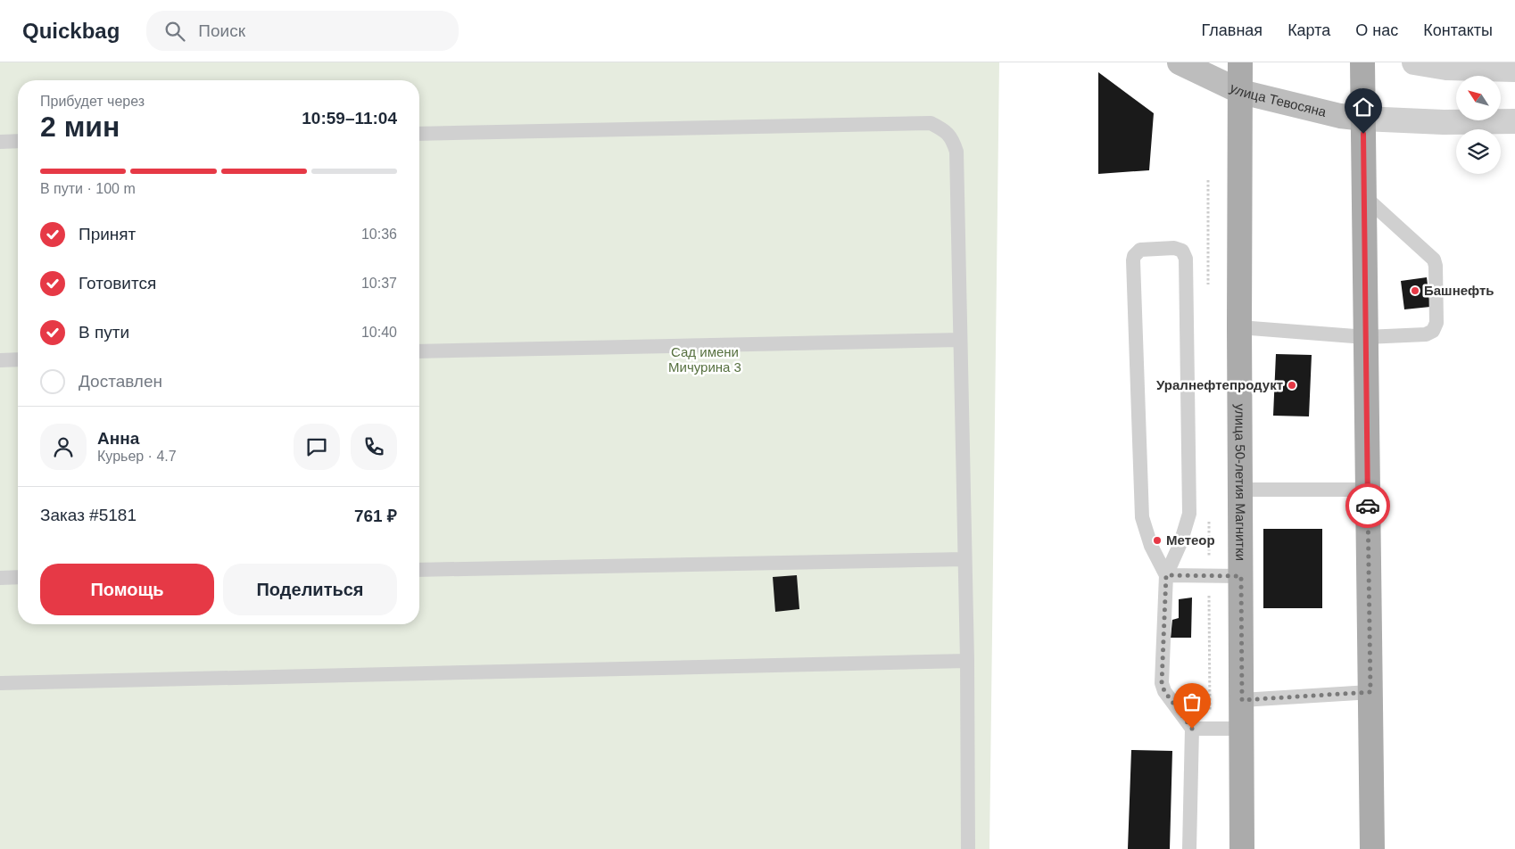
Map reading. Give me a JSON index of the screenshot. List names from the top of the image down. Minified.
{"streets":{"main road":["улица Тевосяна","улица 50-летия Магнитки"]},"crossings":[["улица Тевосяна","улица 50-летия Магнитки"]],"parks":["Сад имени Мичурина 3"],"places":["Башнефть","Уралнефтепродукт","Метеор"],"north":"top left","page":{"header":"Quickbag","search":"Поиск","nav":["Главная","Карта","О нас","Контакты"],"heading":["2 мин","Прибудет через","10:59–11:04"],"panel":["Анна","Курьер · 4.7","Заказ #5181","761 ₽"],"bar":"В пути · 100 m","list":[["Принят","10:36"],["Готовится","10:37"],["В пути","10:40"],"Доставлен"],"buttons":["Помощь","Поделиться"]}}
